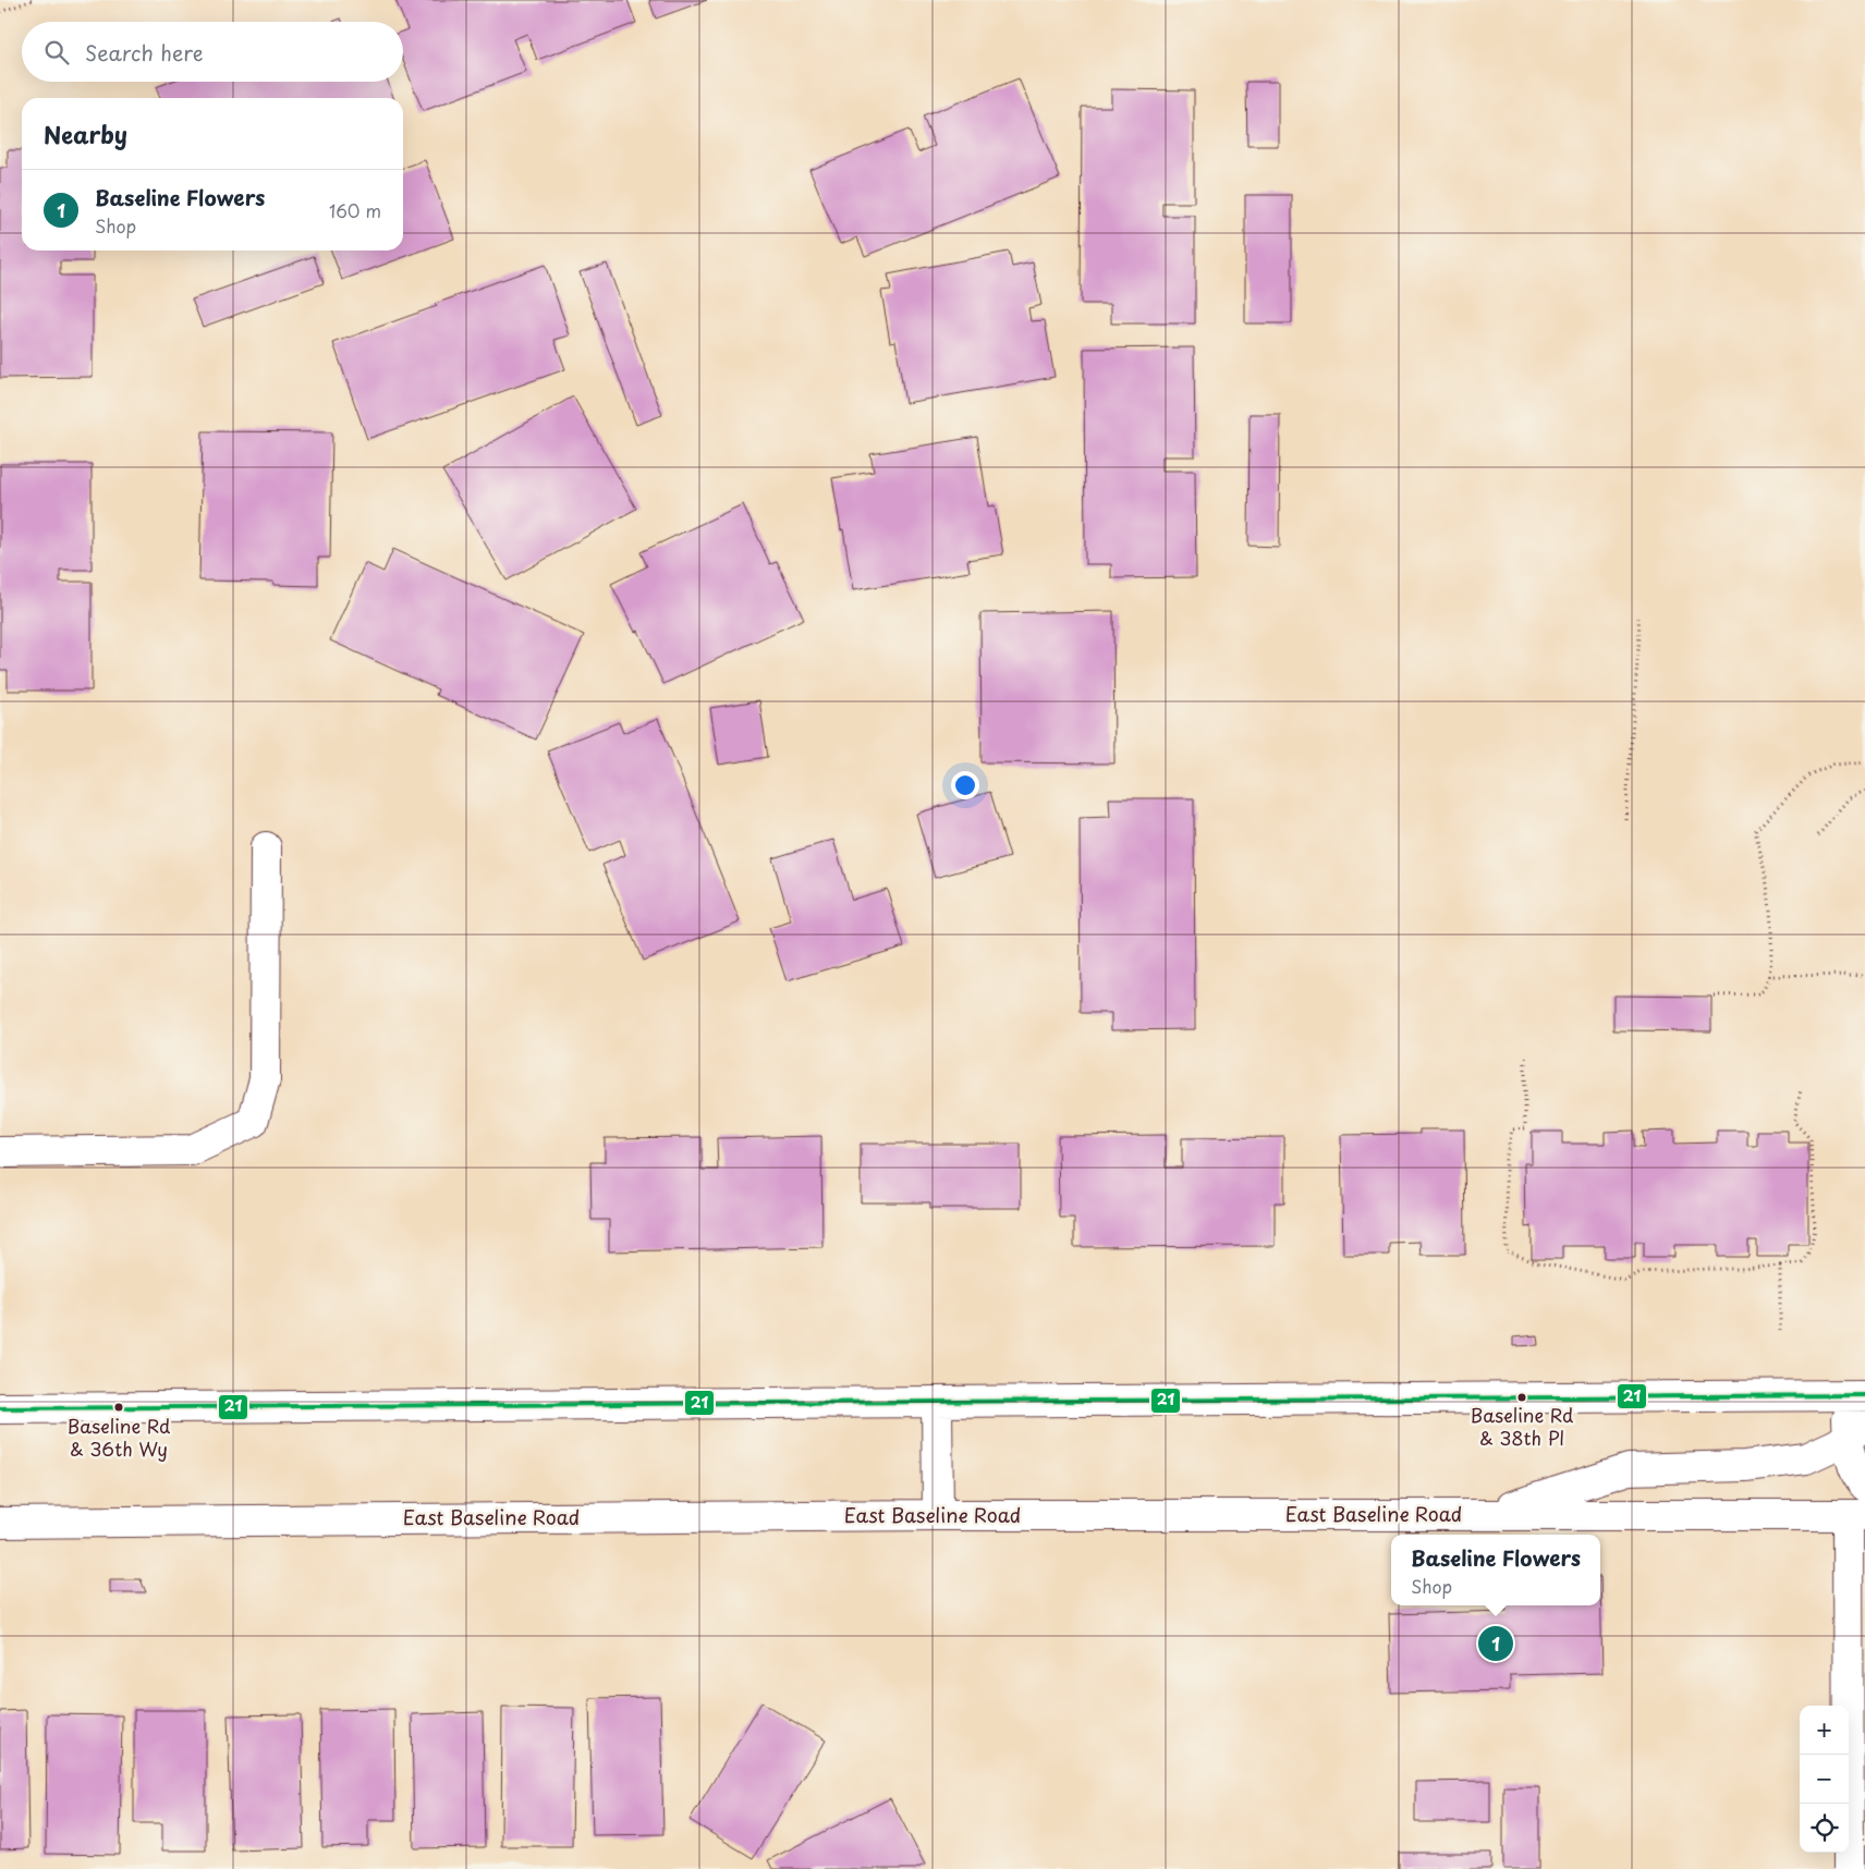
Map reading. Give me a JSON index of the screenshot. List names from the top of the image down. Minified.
{"streets":{"main road":["East Baseline Road"]},"places":["Baseline Rd & 38th Pl","Baseline Rd & 36th Wy"],"lines":["transit line 21"],"page":{"search":"Search here","heading":"Nearby","list":[{"mark":"1","name":"Baseline Flowers","note":"Shop","value":"160 m"}],"popup":["Baseline Flowers","Shop"],"pins":"1","map_buttons":["+","−"]}}
